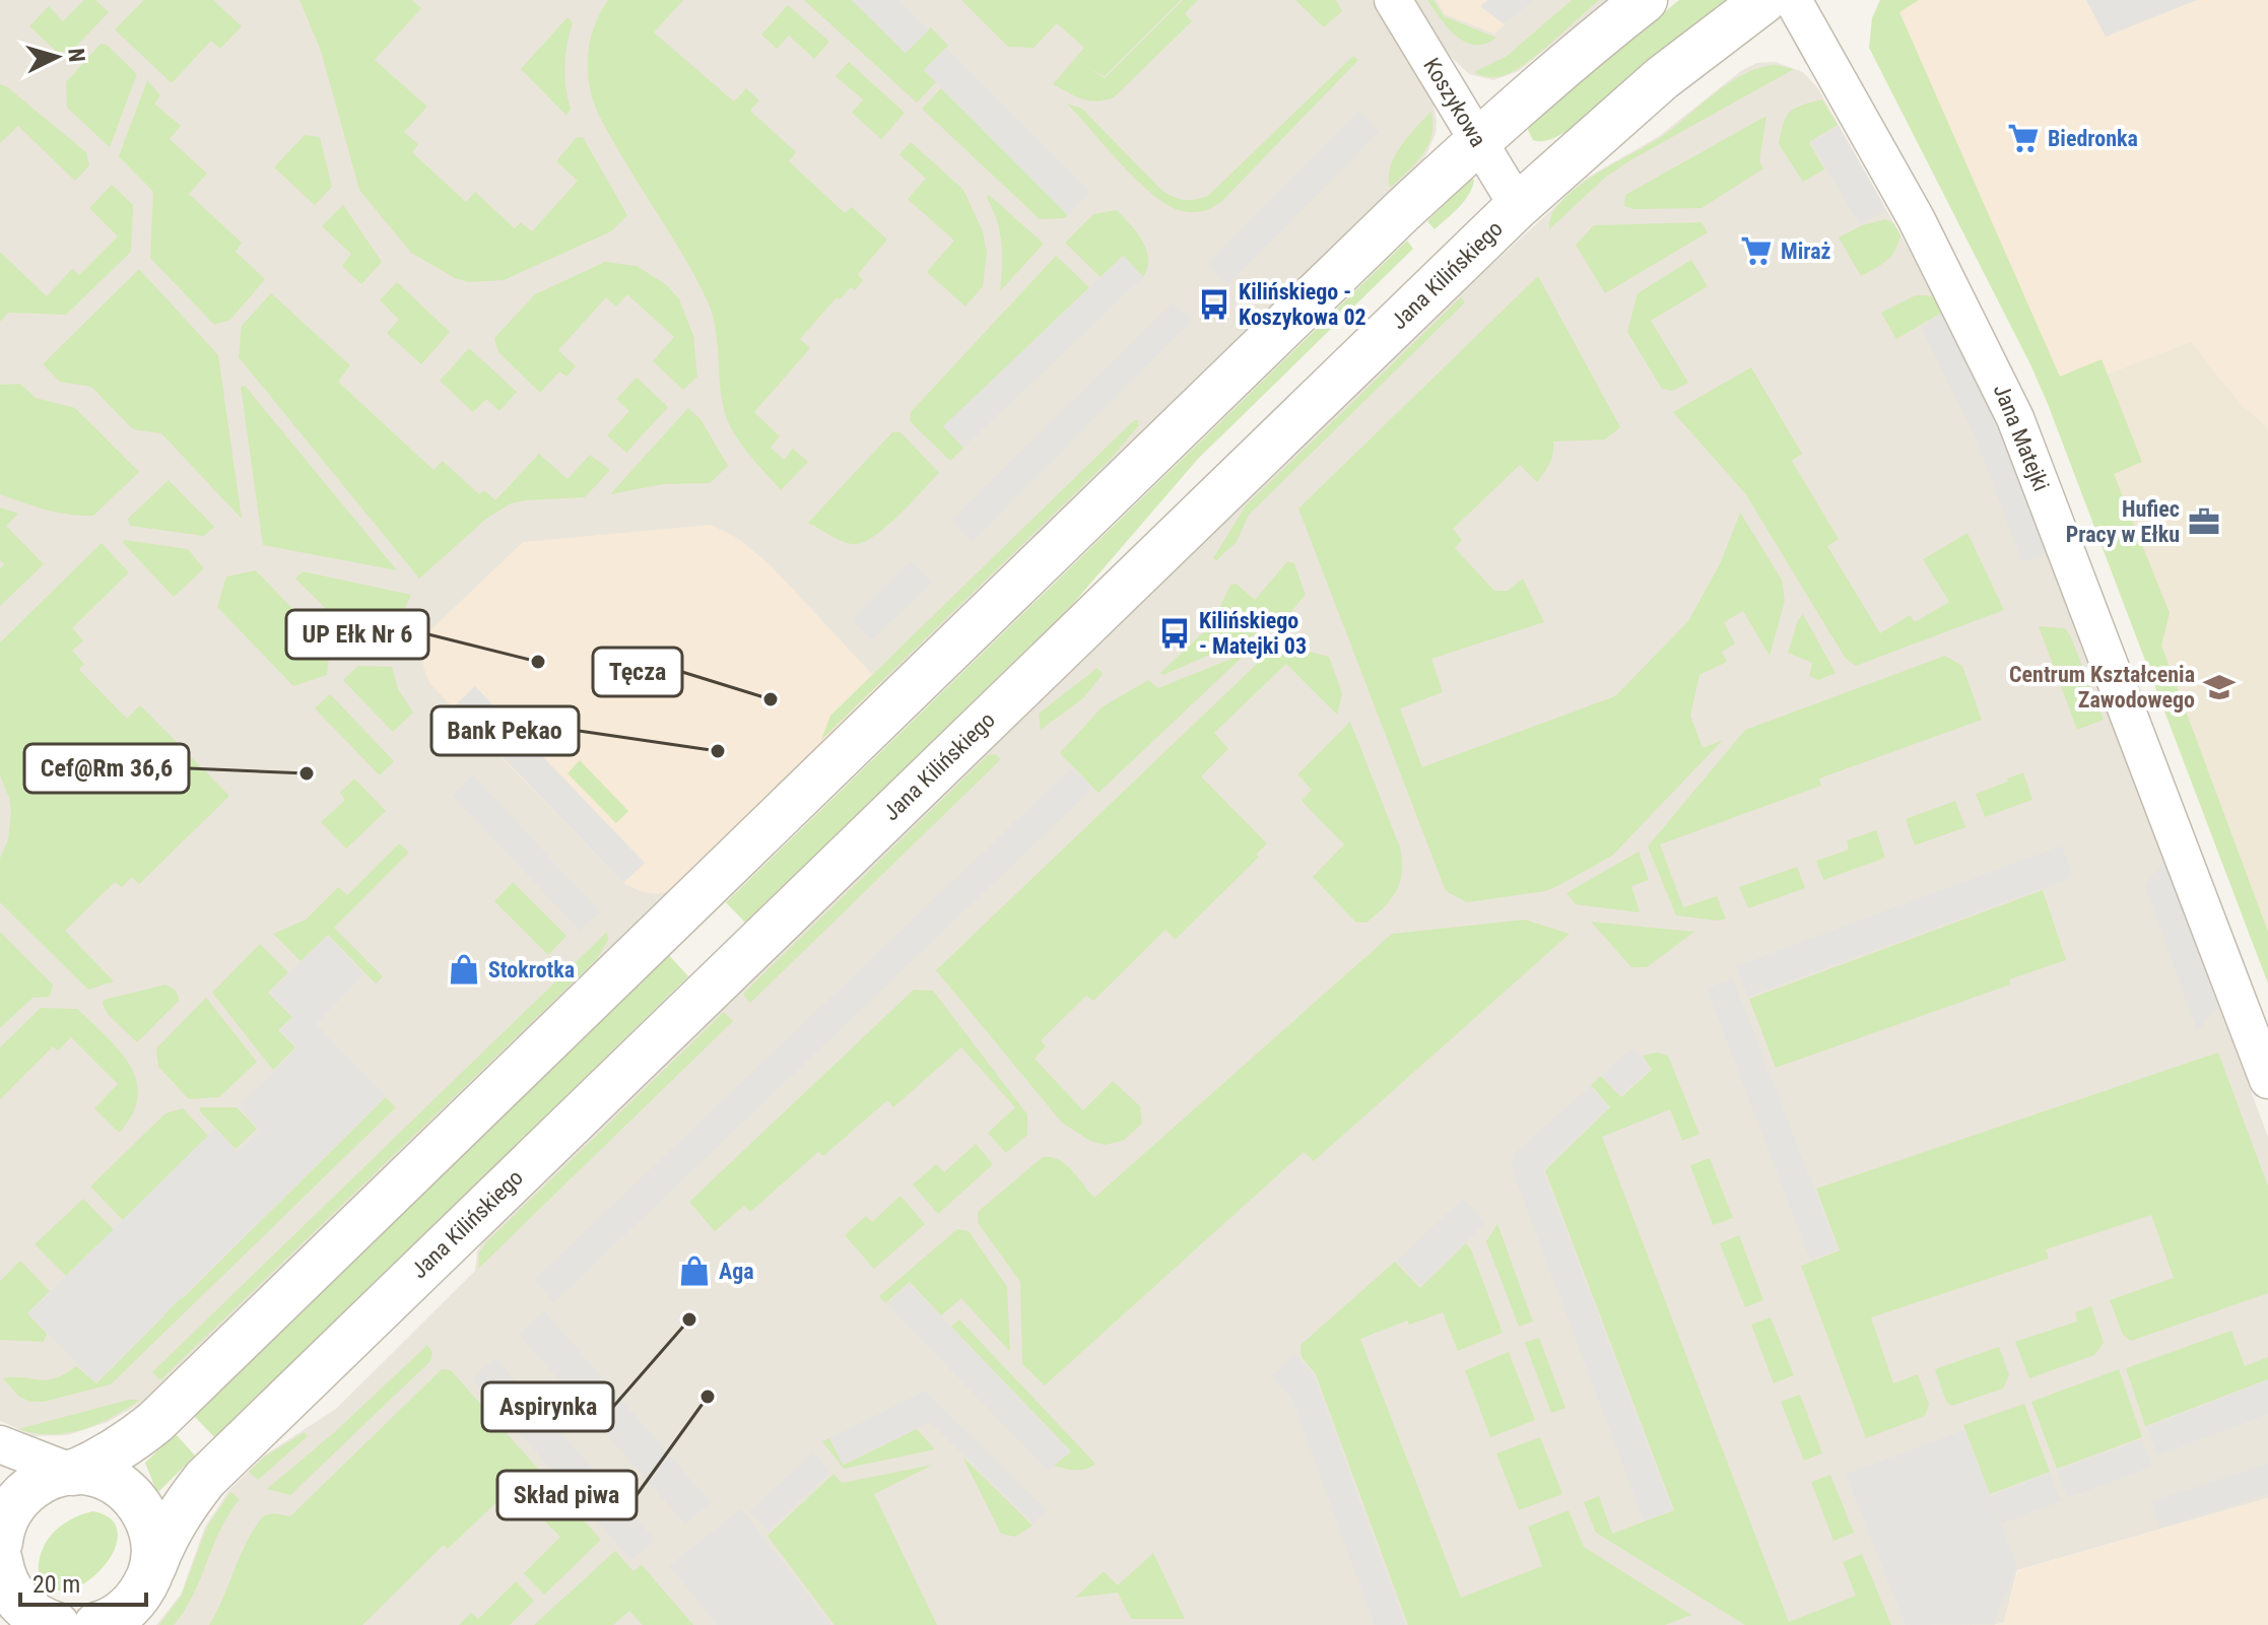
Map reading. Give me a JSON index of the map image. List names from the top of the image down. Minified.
{"streets":{"street":["Koszykowa","Jana Kilińskiego","Jana Matejki"]},"crossings":[["Koszykowa","Jana Kilińskiego"]],"places":{"supermarket":["Biedronka","Miraż"],"bus stop":["Kilińskiego - Koszykowa 02","Kilińskiego - Matejki 03"],"office":["Hufiec Pracy w Ełku"],"other":["UP Ełk Nr 6","Tęcza","Bank Pekao","Cef@Rm 36,6","Aspirynka","Skład piwa"],"school or university":["Centrum Kształcenia Zawodowego"],"shop":["Stokrotka","Aga"]},"scale_bar":"20 m","north":"right"}
